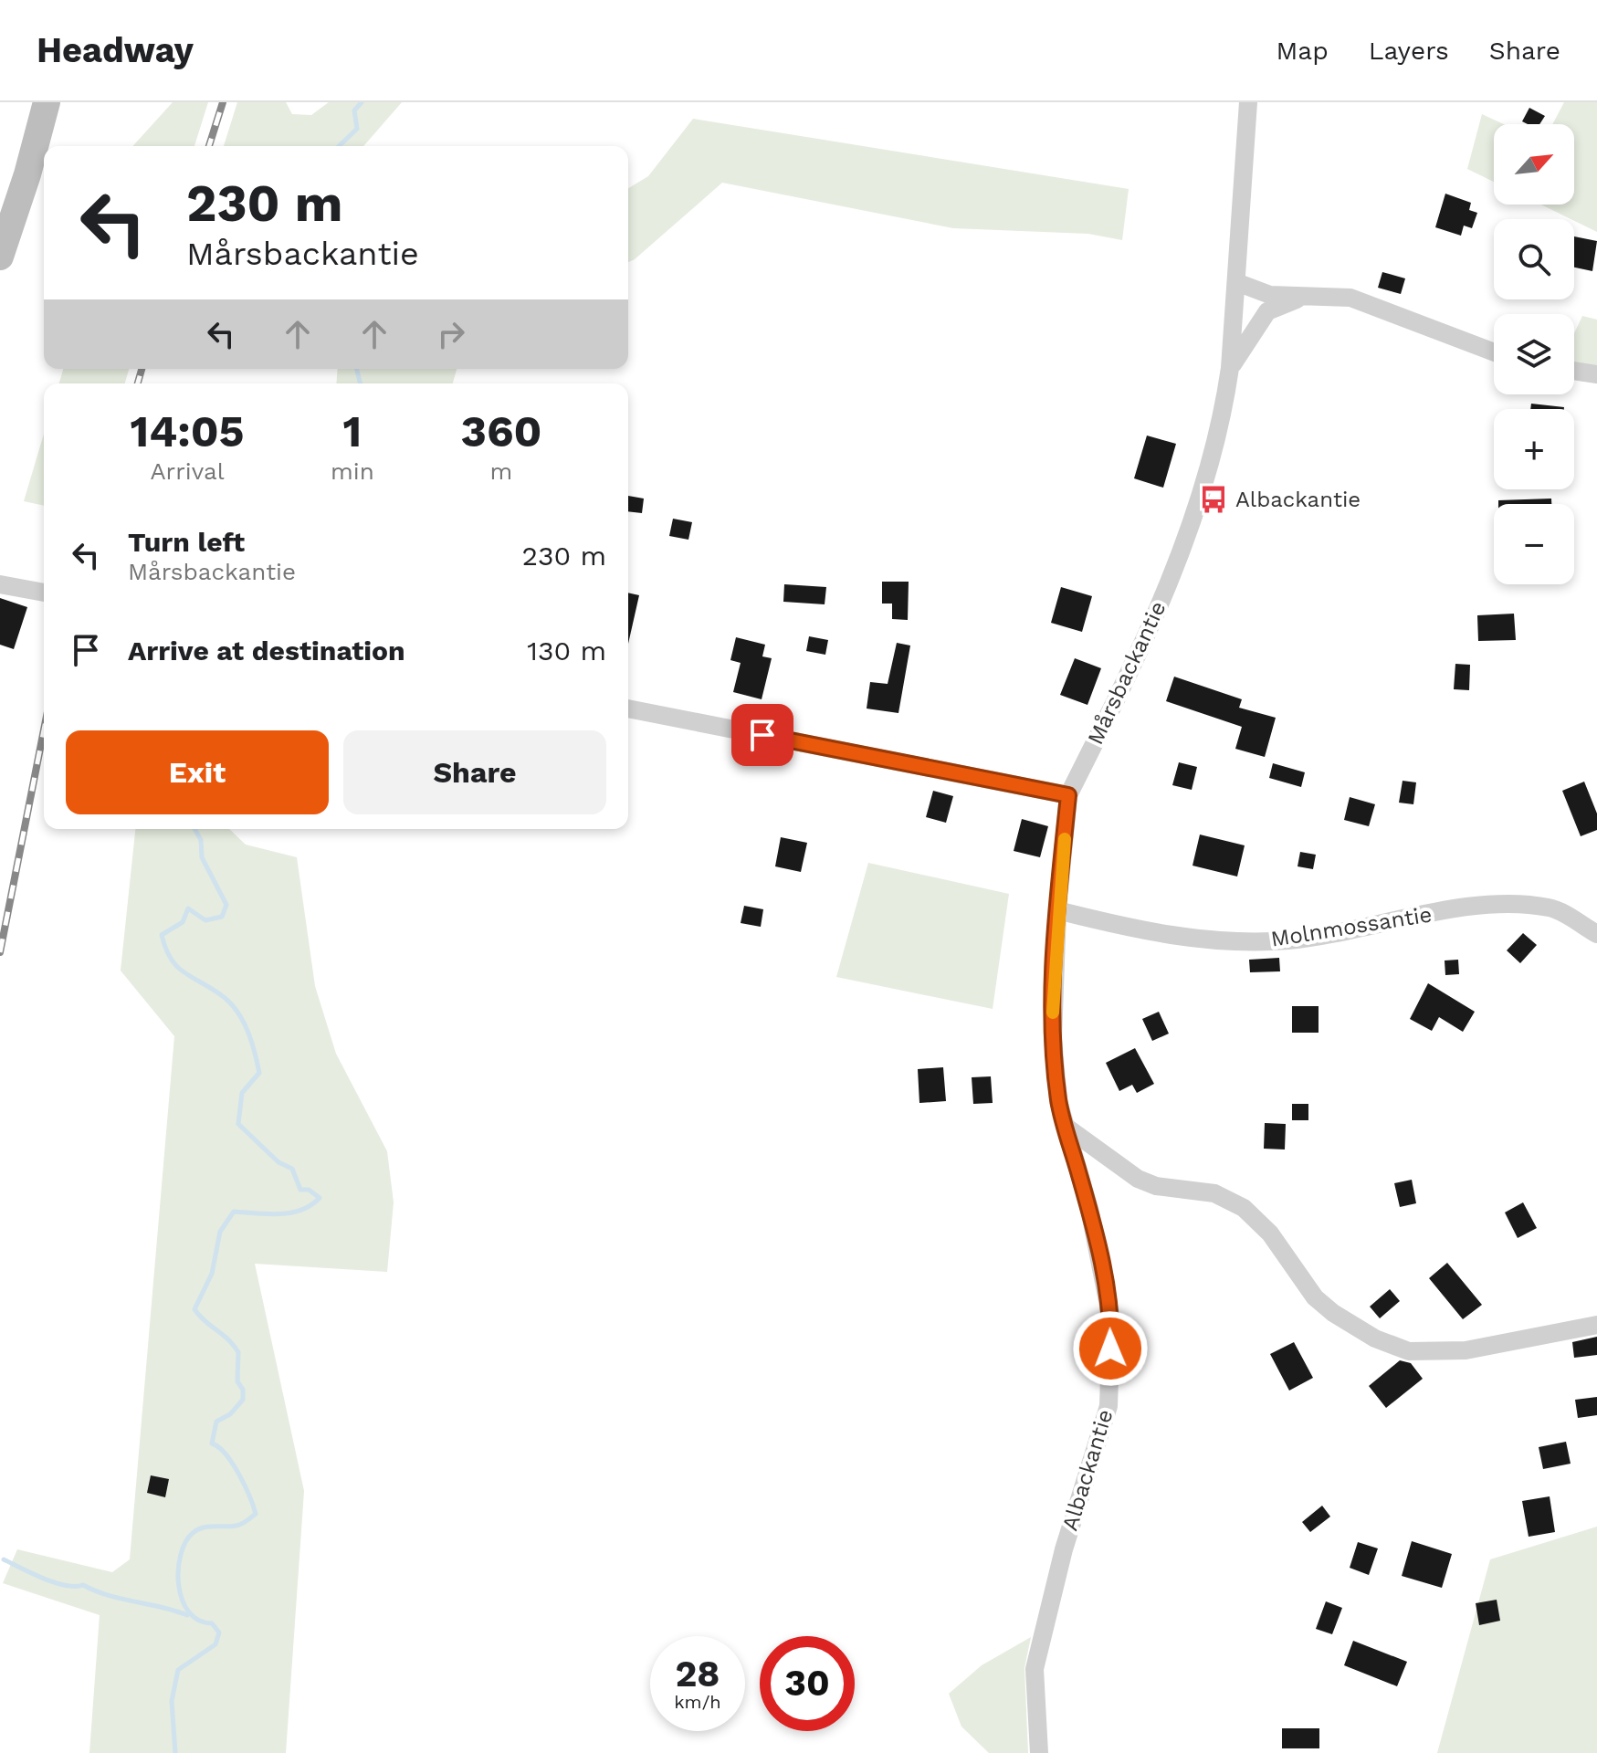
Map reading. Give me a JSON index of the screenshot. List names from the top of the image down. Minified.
{"streets":{"street":["Mårsbackantie","Molnmossantie","Albackantie"]},"crossings":[["Mårsbackantie","Albackantie"],["Molnmossantie","Albackantie"]],"places":{"bus stop":["Albackantie"]},"north":"top right","page":{"header":"Headway","nav":["Map","Layers","Share"],"map_buttons":["+","−"],"turn":["230 m","Mårsbackantie"],"eta":["14:05","Arrival","1","min","360","m"],"list":[{"name":"Turn left","note":"Mårsbackantie","value":"230 m"},{"name":"Arrive at destination","value":"130 m"}],"buttons":["Exit","Share"],"speed":"28 km/h","limit":"30"}}
